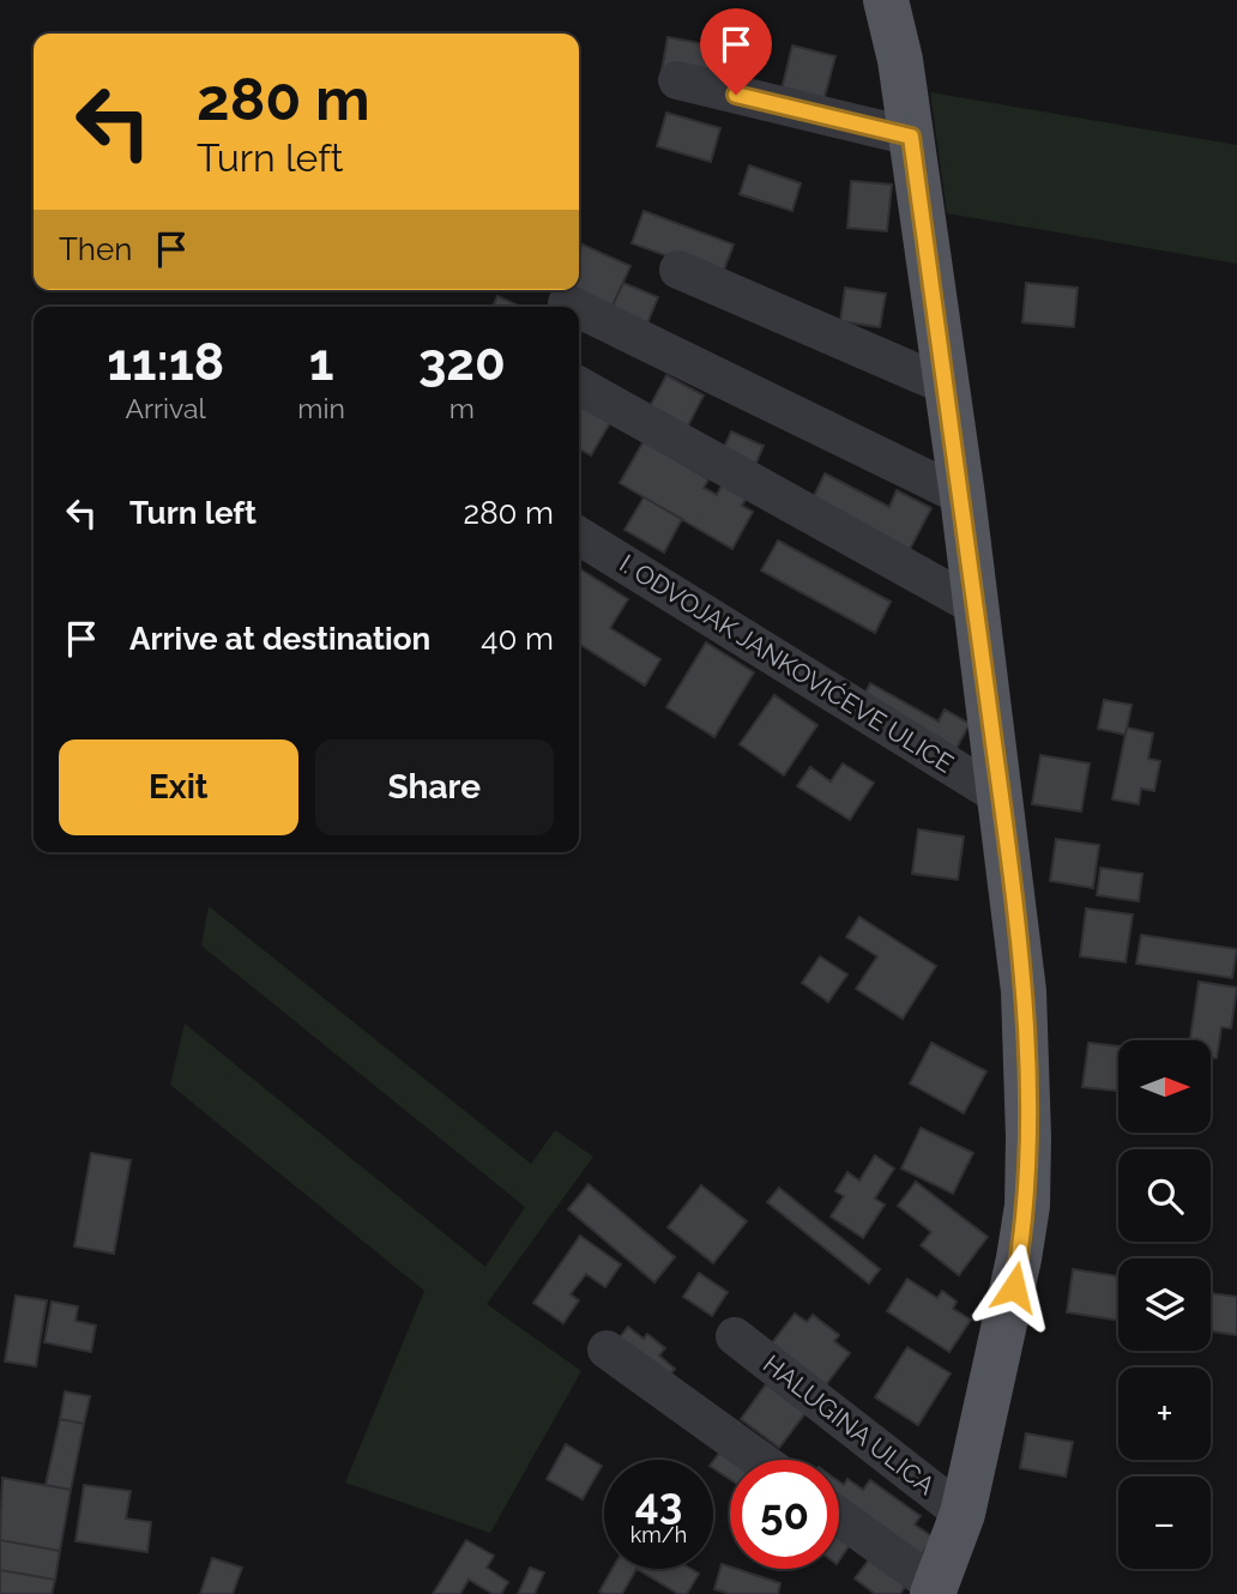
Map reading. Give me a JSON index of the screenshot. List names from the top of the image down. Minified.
{"streets":{"street":["I. ODVOJAK JANKOVIĆEVE ULICE","HALUGINA ULICA"]},"north":"right","page":{"turn":["280 m","Turn left"],"then":"Then","eta":["11:18","Arrival","1","min","320","m"],"list":[{"name":"Turn left","value":"280 m"},{"name":"Arrive at destination","value":"40 m"}],"buttons":["Exit","Share"],"map_buttons":["+","−"],"speed":"43 km/h","limit":"50"}}
